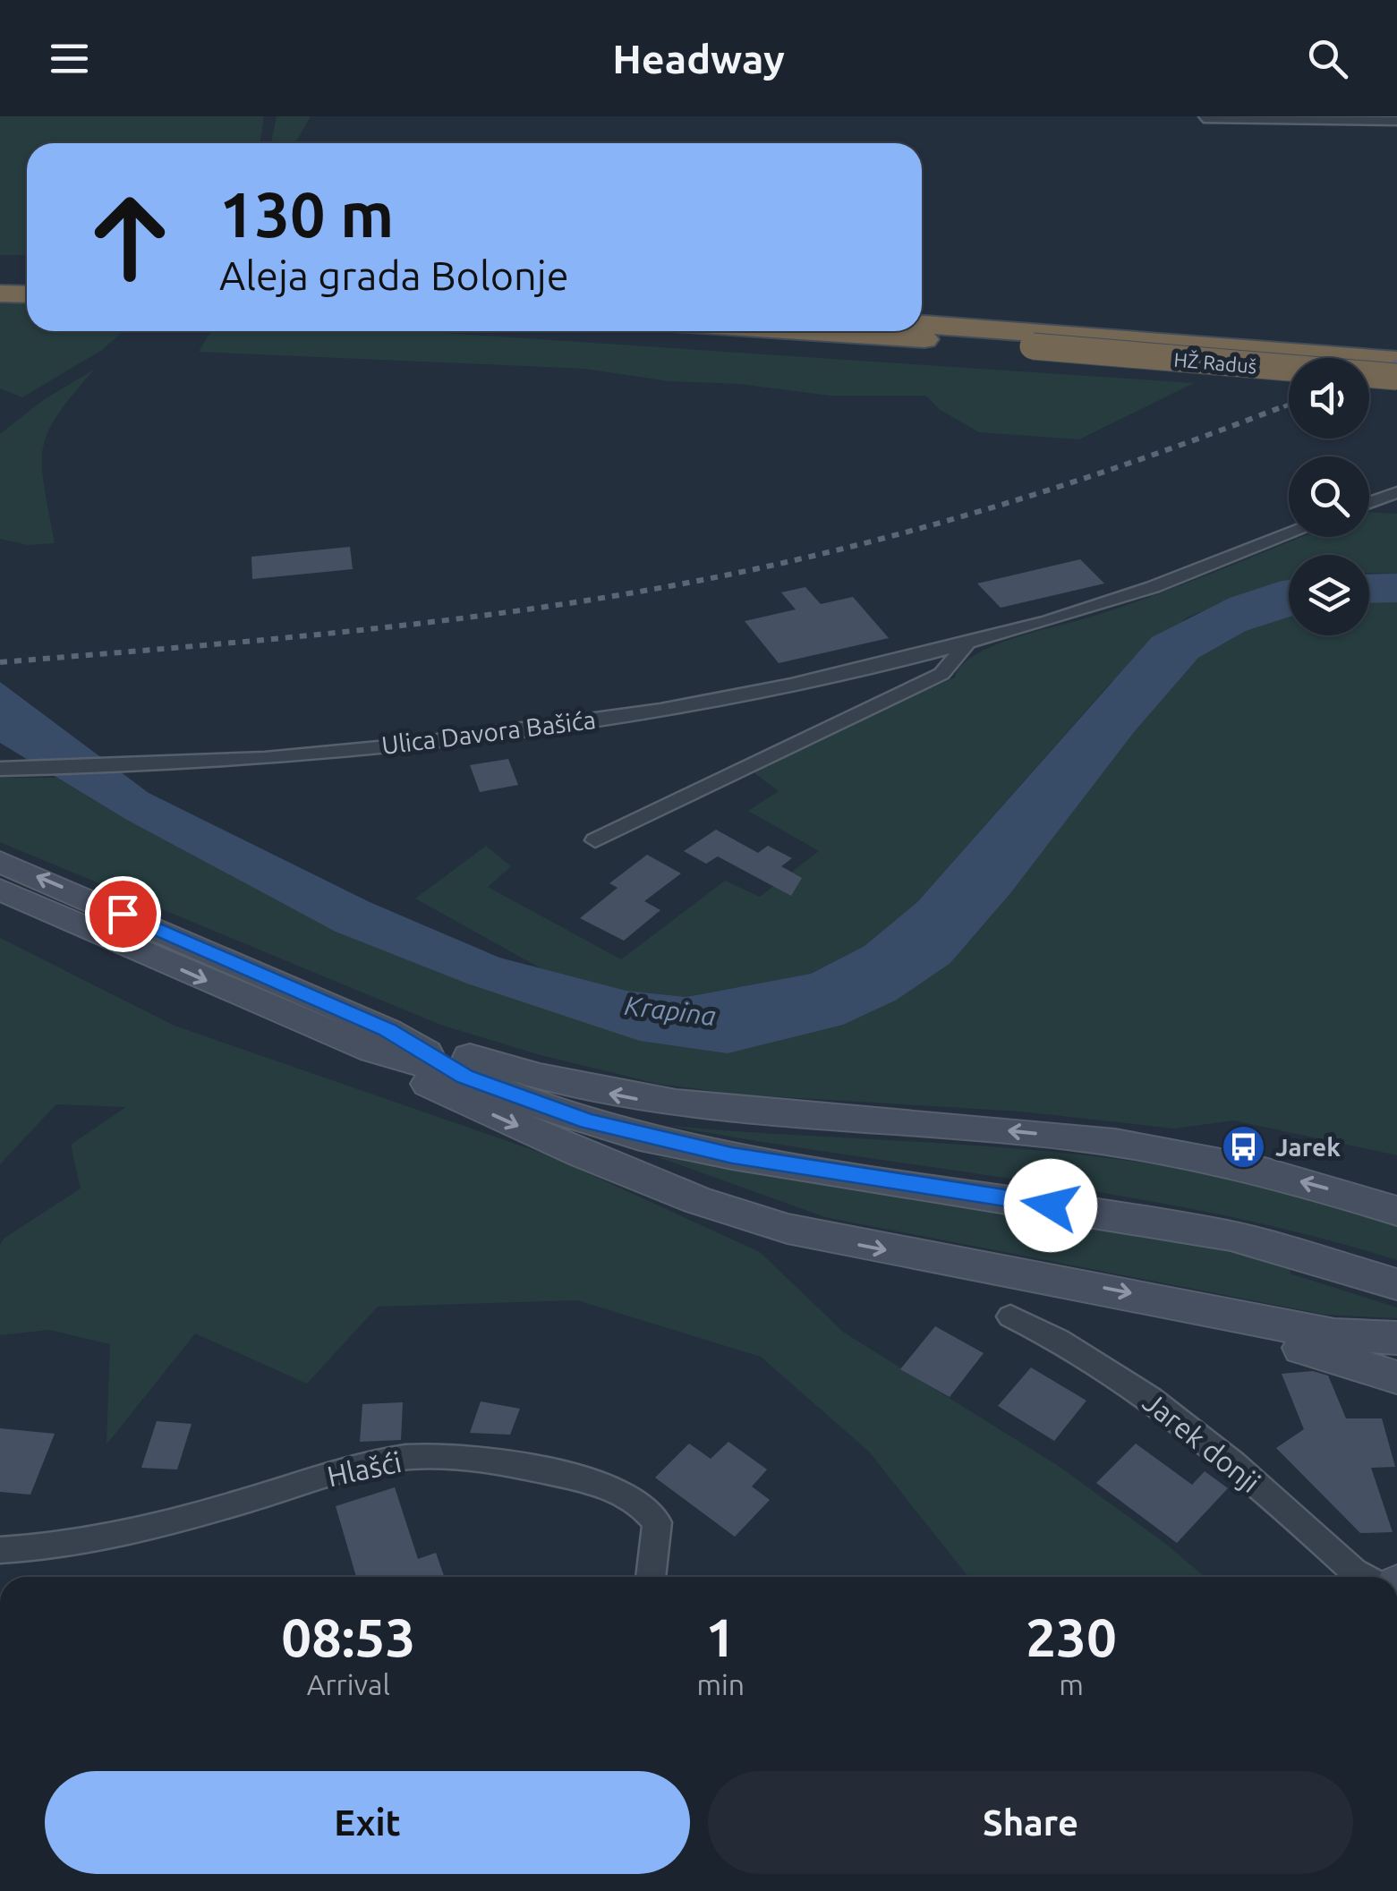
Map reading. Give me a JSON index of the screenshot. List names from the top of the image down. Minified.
{"streets":{"highway":["HŽ Raduš"],"street":["Ulica Davora Bašića","Jarek donji","Hlašći"]},"water":["Krapina"],"places":{"bus stop":["Jarek"]},"page":{"header":"Headway","turn":["130 m","Aleja grada Bolonje"],"eta":["08:53","Arrival","1","min","230","m"],"buttons":["Exit","Share"]}}
